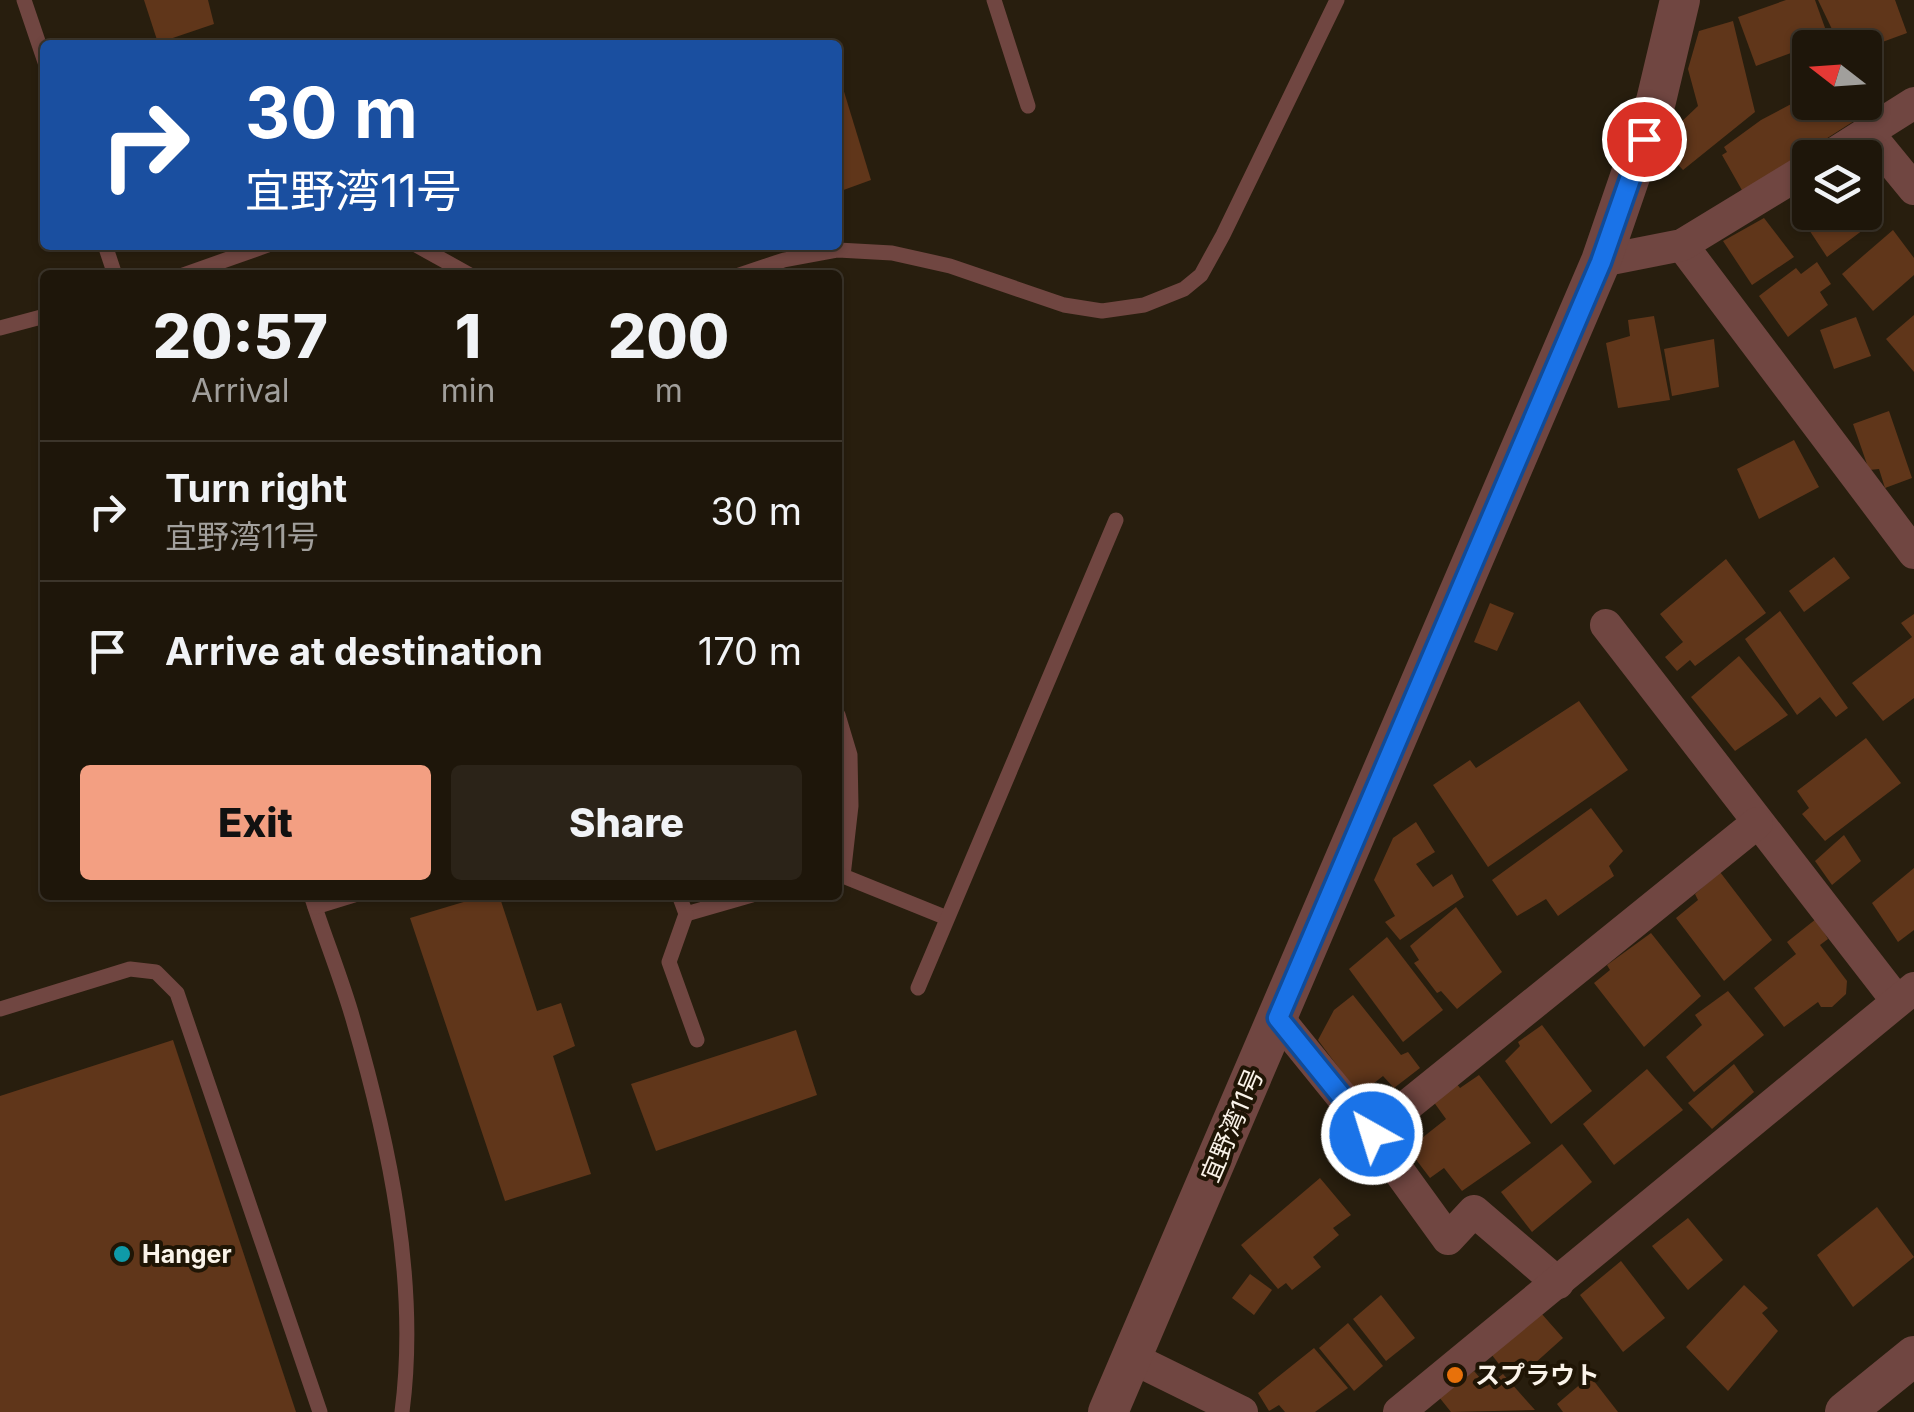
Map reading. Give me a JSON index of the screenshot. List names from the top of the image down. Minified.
{"streets":{"street":["宜野湾11号"]},"places":["Hanger","スプラウト"],"north":"left","page":{"turn":["30 m","宜野湾11号"],"eta":["20:57","Arrival","1","min","200","m"],"list":[{"name":"Turn right","note":"宜野湾11号","value":"30 m"},{"name":"Arrive at destination","value":"170 m"}],"buttons":["Exit","Share"]}}
